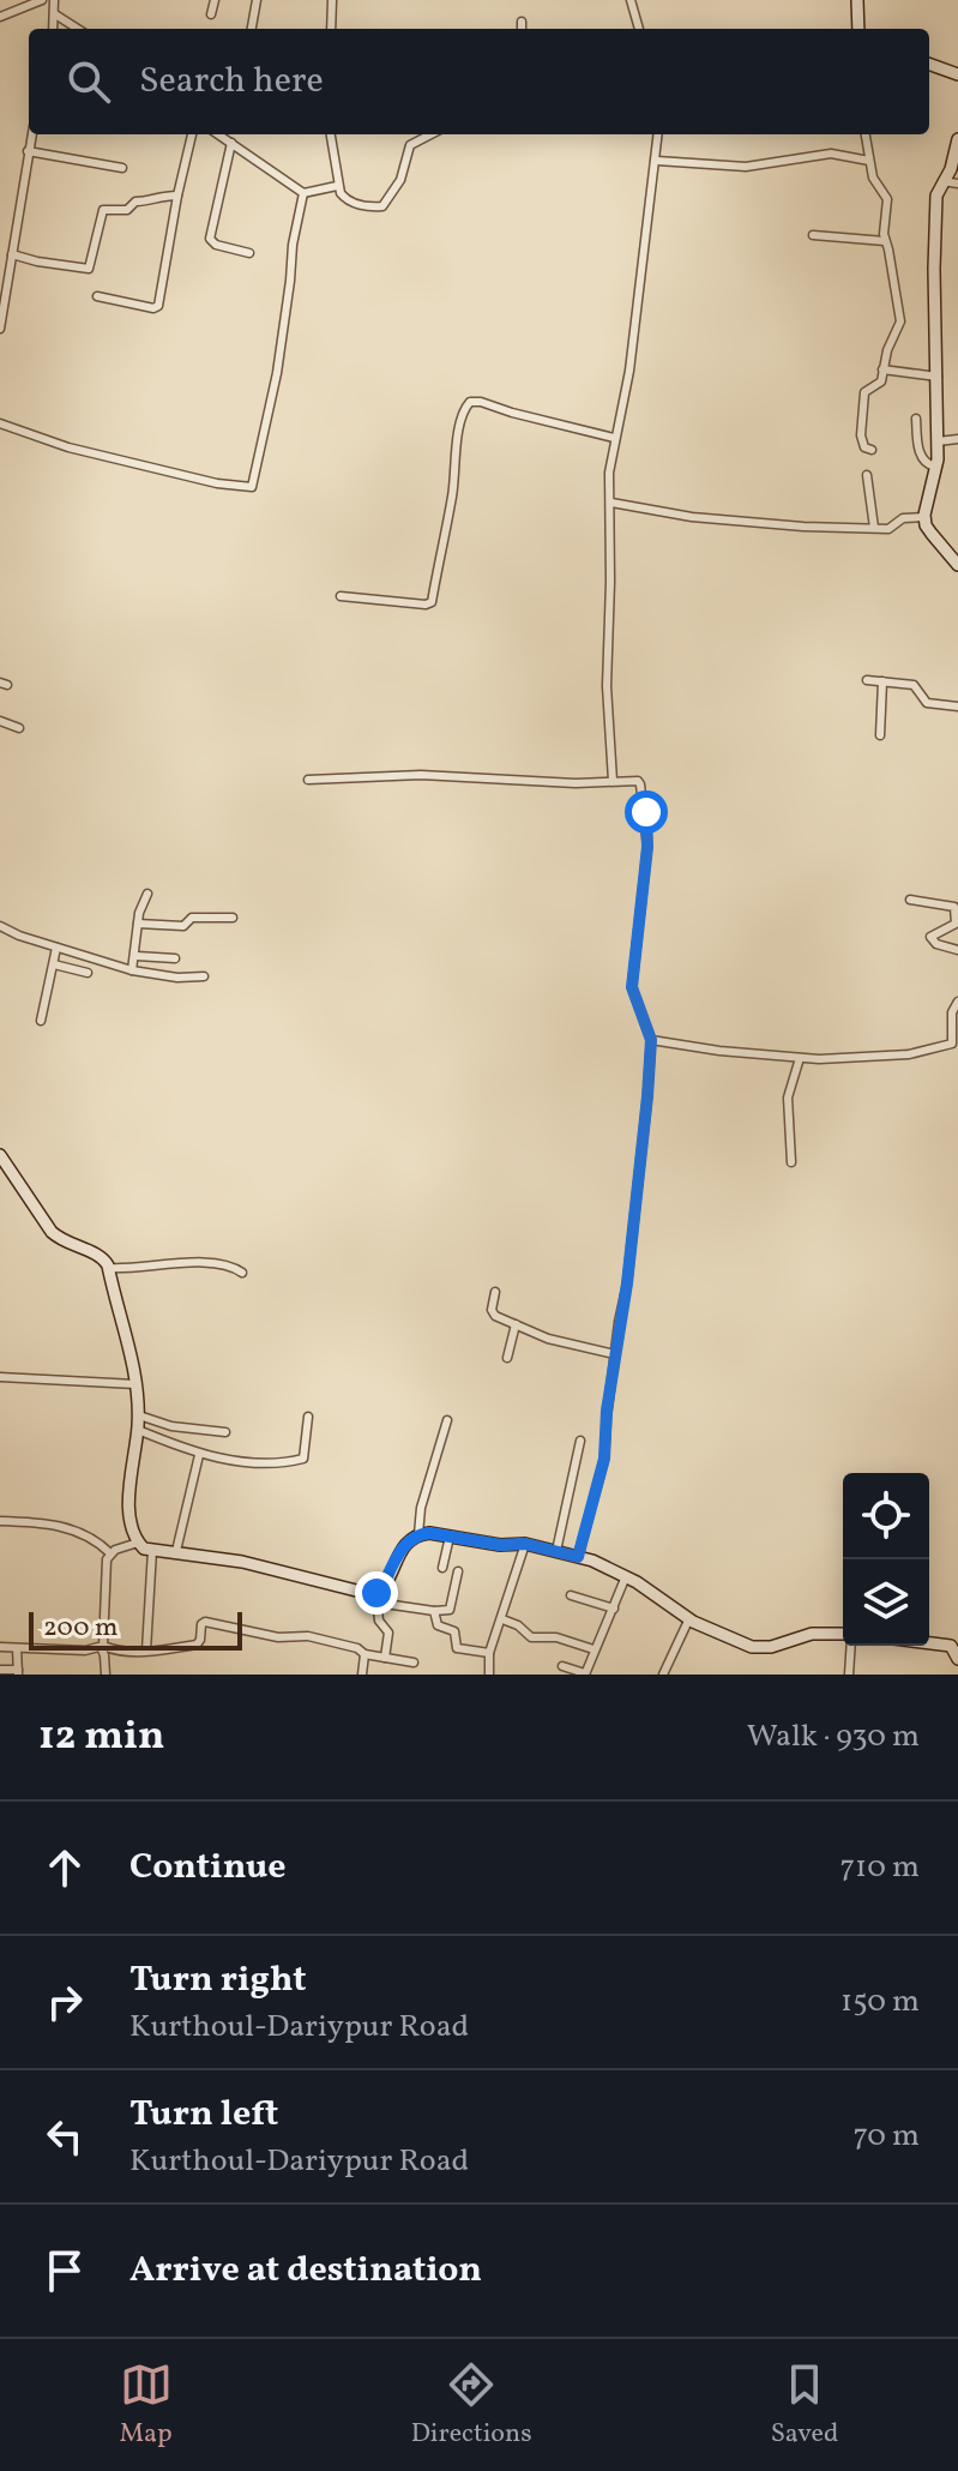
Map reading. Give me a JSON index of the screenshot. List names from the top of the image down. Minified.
{"scale_bar":"200 m","page":{"search":"Search here","scale":"200 m","heading":["12 min","Walk · 930 m"],"list":[["Continue","710 m"],["Turn right","Kurthoul-Dariypur Road","150 m"],["Turn left","Kurthoul-Dariypur Road","70 m"],"Arrive at destination"],"nav":["Map","Directions","Saved"]}}
